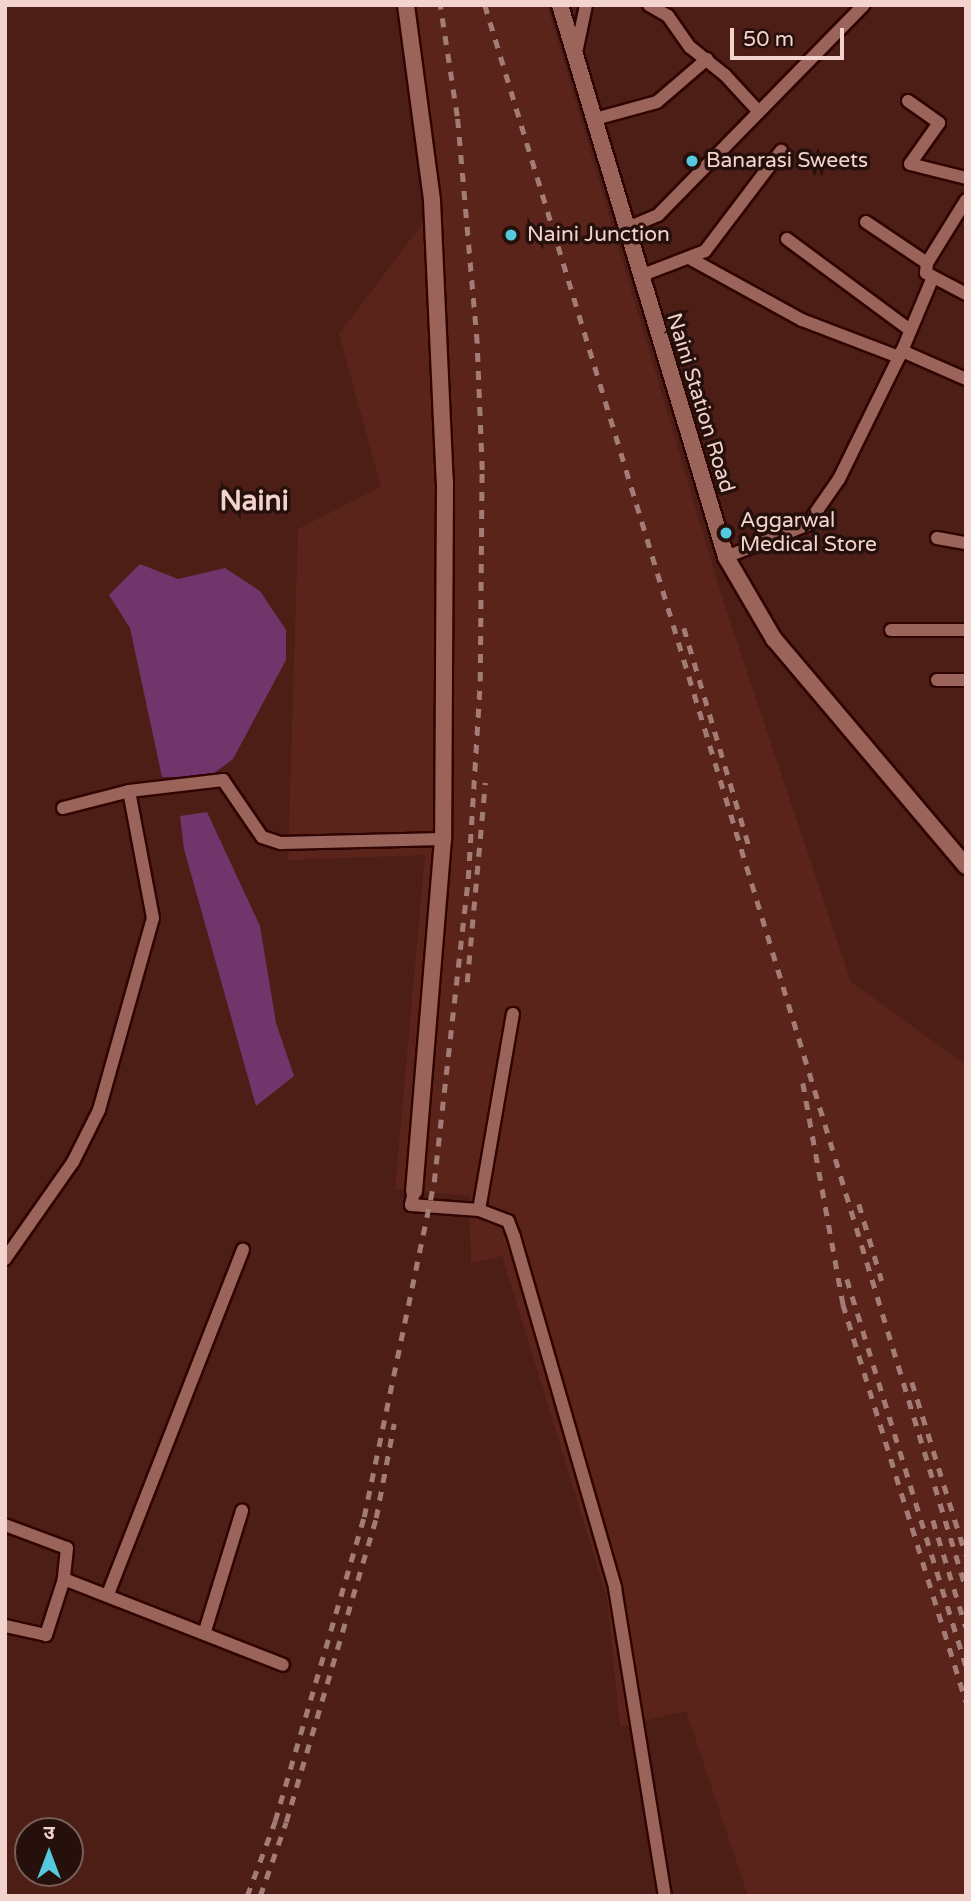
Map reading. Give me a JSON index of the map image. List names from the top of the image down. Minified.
{"streets":{"street":["Naini Station Road"]},"districts":["Naini"],"places":["Banarasi Sweets","Naini Junction","Aggarwal Medical Store"],"scale_bar":"50 m","north":"top"}
